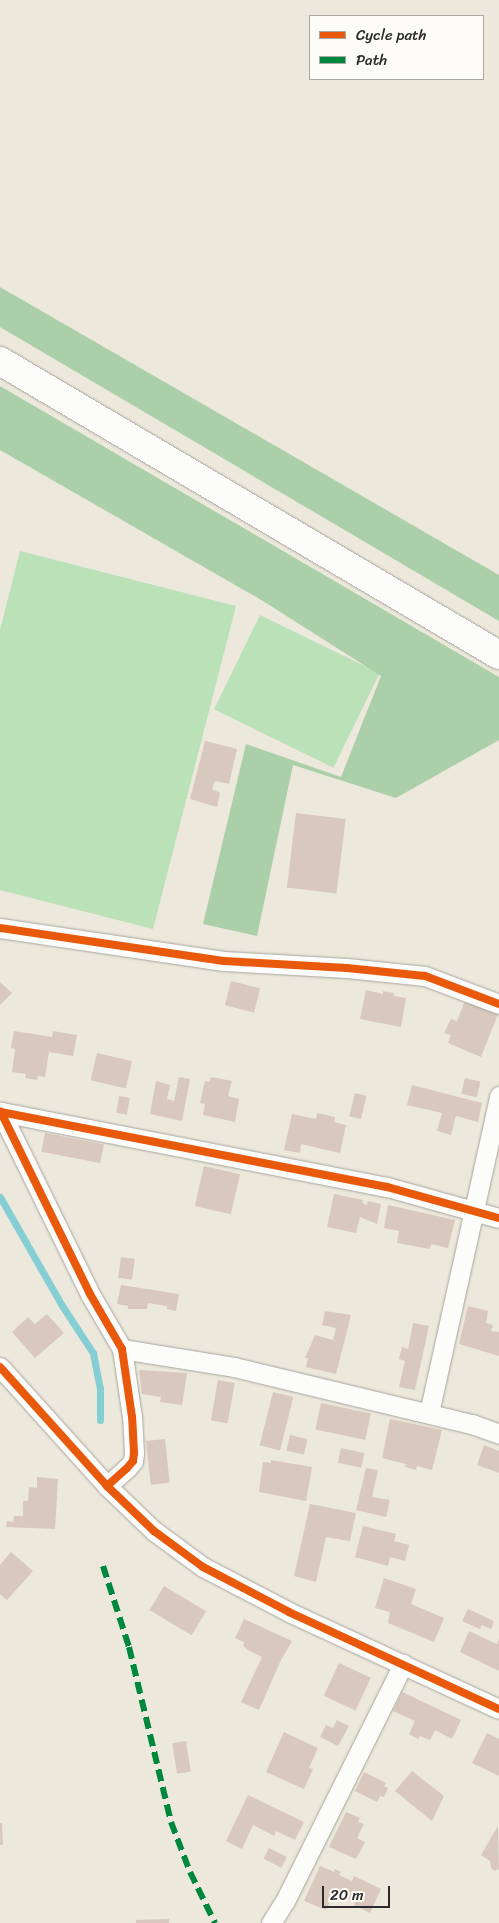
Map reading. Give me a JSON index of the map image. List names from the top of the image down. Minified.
{"legend":["Cycle path","Path"],"scale_bar":"20 m"}
